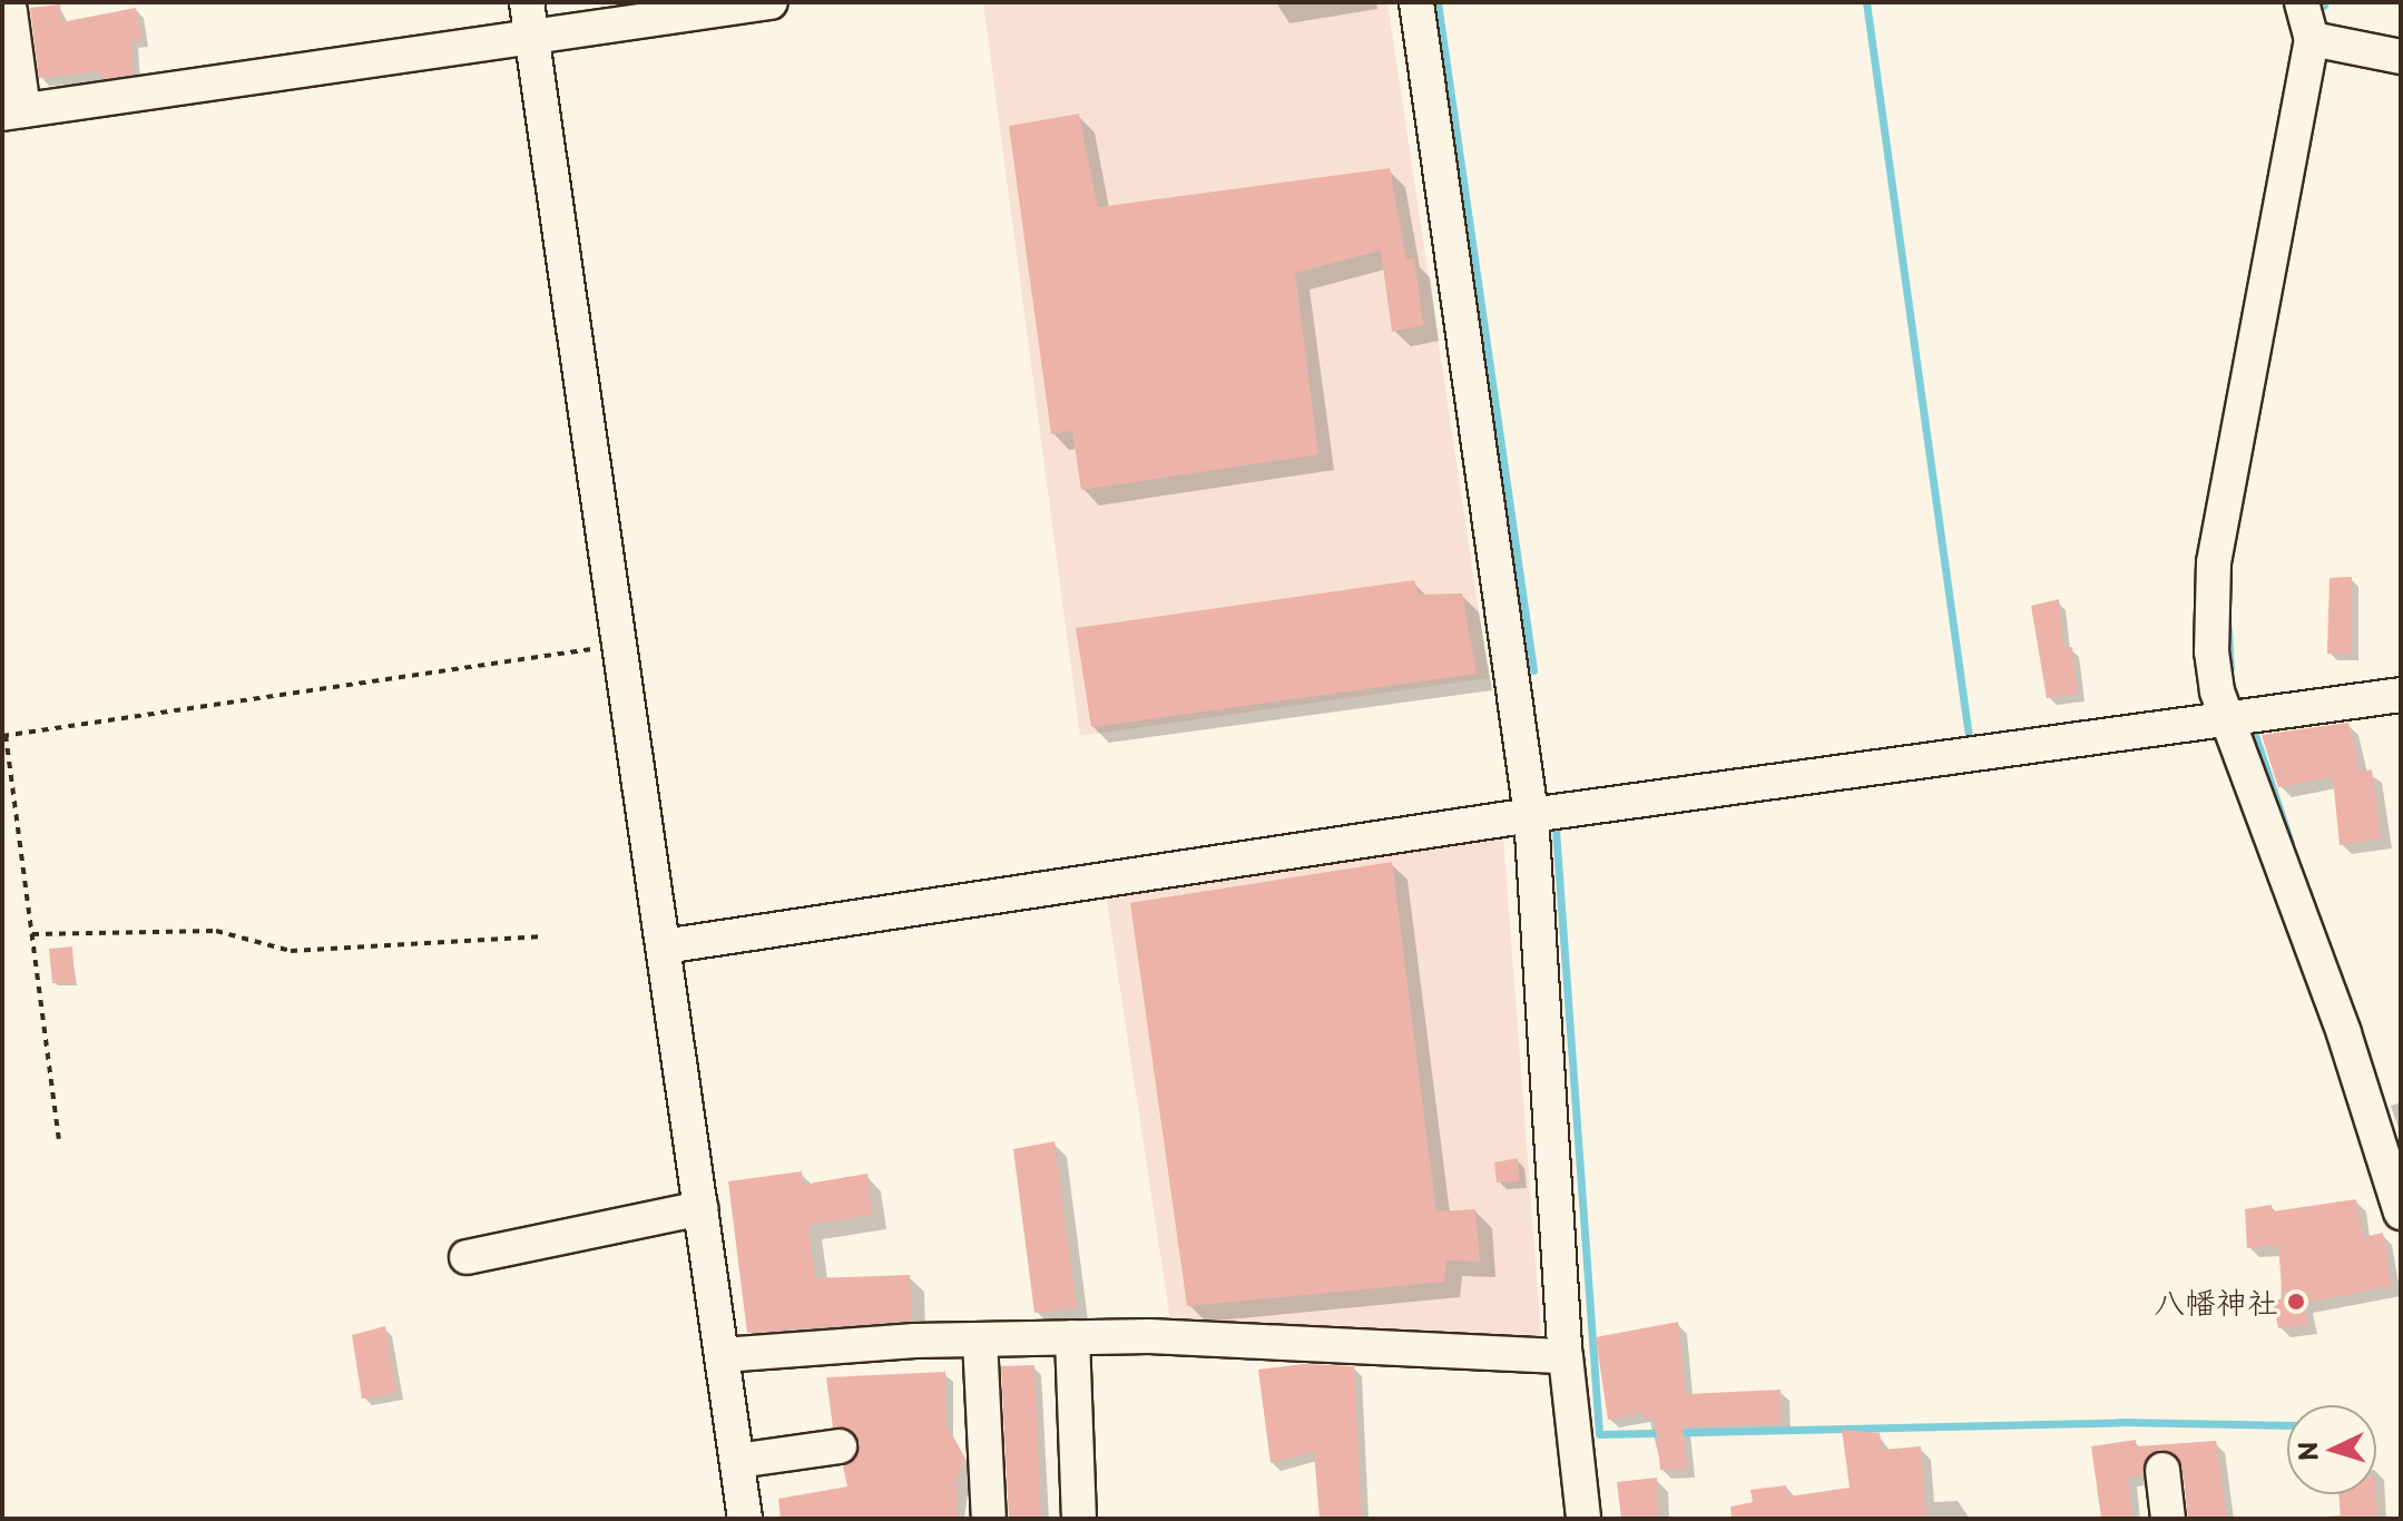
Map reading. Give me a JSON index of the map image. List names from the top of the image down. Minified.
{"places":["八幡神社"],"north":"left"}
